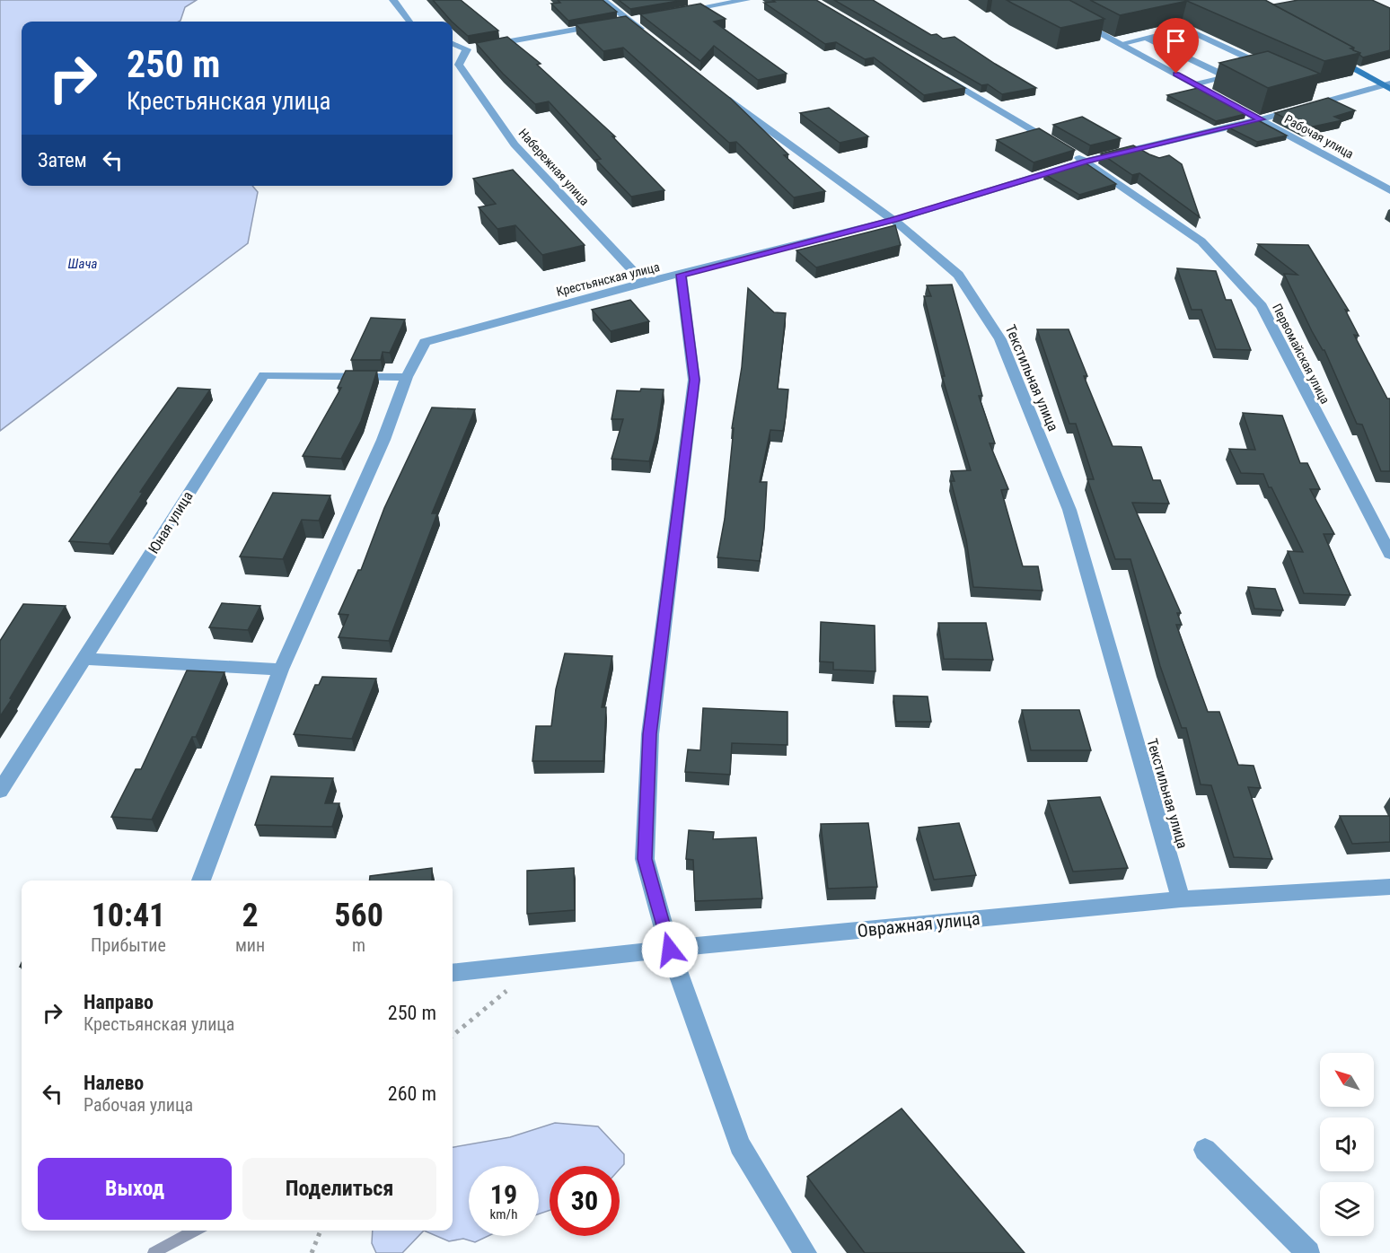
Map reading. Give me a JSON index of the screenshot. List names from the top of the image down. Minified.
{"streets":{"street":["Рабочая улица","Набережная улица","Крестьянская улица","Первомайская улица","Текстильная улица","Юная улица","Овражная улица"]},"crossings":[["Рабочая улица","Крестьянская улица"],["Набережная улица","Крестьянская улица"],["Крестьянская улица","Первомайская улица"],["Крестьянская улица","Текстильная улица"],["Крестьянская улица","Юная улица"],["Текстильная улица","Овражная улица"]],"water":["Шача"],"north":"top left","page":{"turn":["250 m","Крестьянская улица"],"then":"Затем","eta":["10:41","Прибытие","2","мин","560","m"],"list":[{"name":"Направо","note":"Крестьянская улица","value":"250 m"},{"name":"Налево","note":"Рабочая улица","value":"260 m"}],"buttons":["Выход","Поделиться"],"speed":"19 km/h","limit":"30"}}
